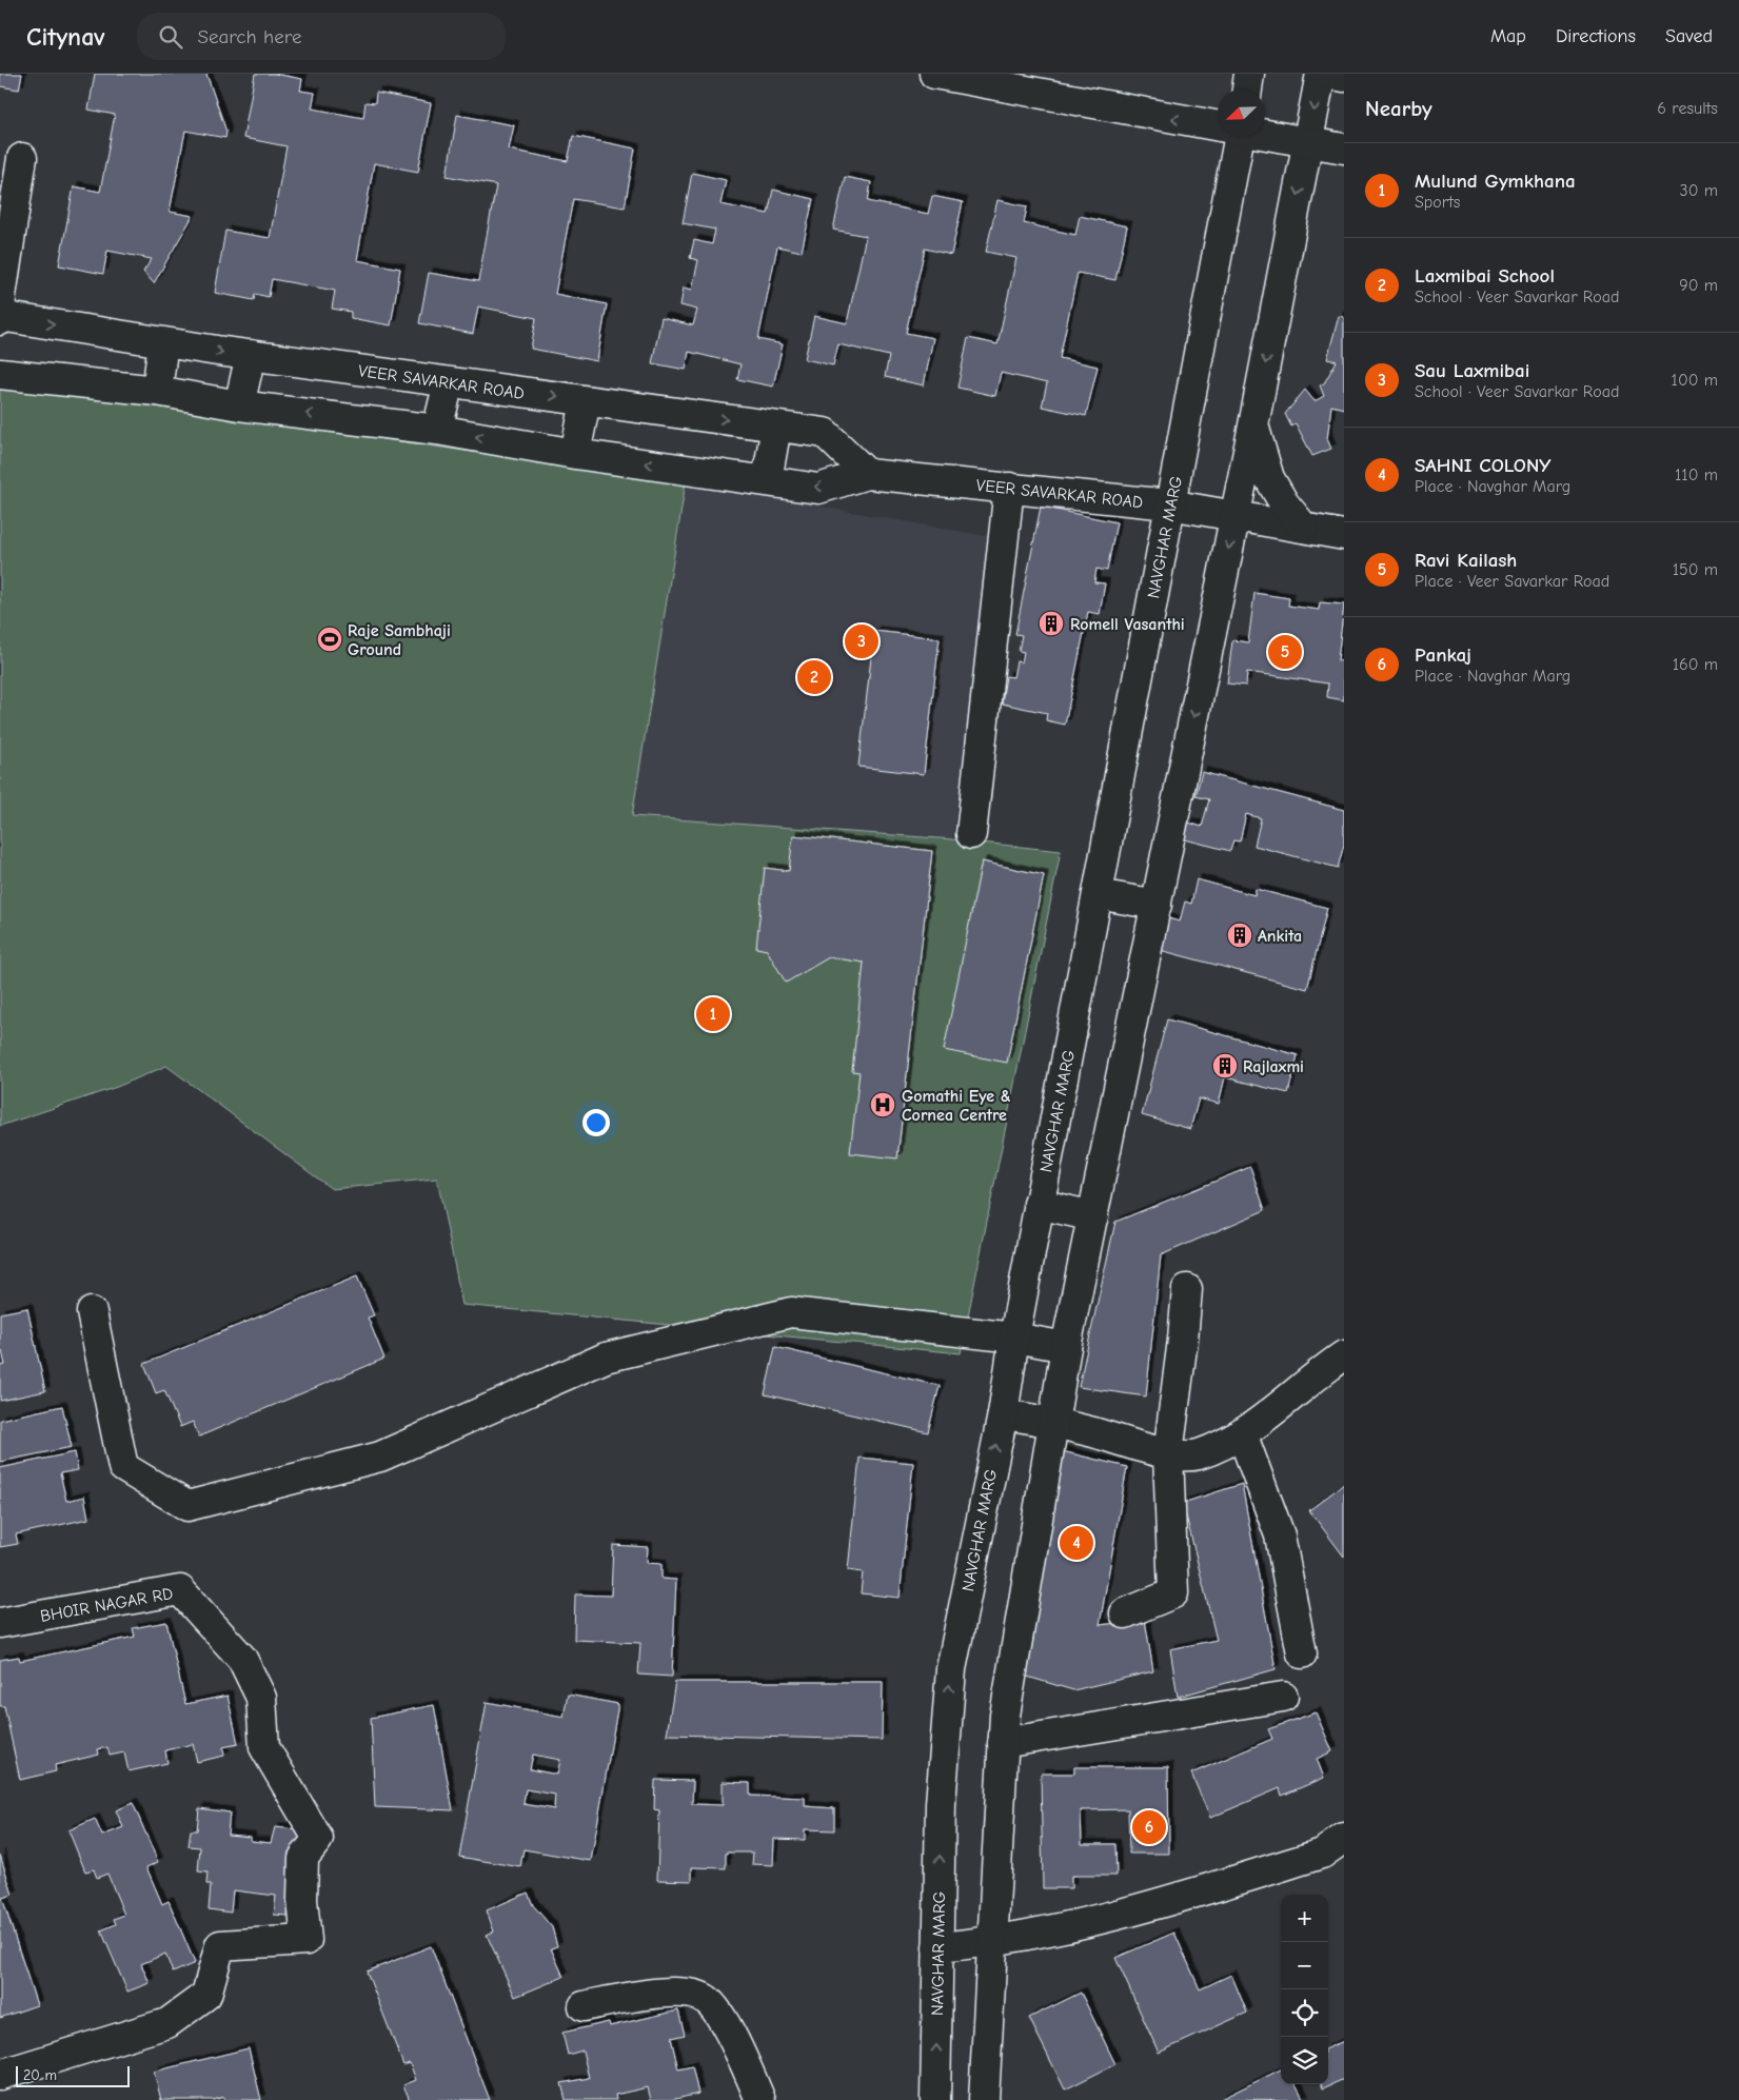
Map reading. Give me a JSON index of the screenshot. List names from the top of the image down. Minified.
{"streets":{"main road":["VEER SAVARKAR ROAD","NAVGHAR MARG","BHOIR NAGAR RD"]},"crossings":[["VEER SAVARKAR ROAD","NAVGHAR MARG"]],"places":{"building":["Romell Vasanthi","Ankita","Rajlaxmi"],"sports":["Raje Sambhaji Ground"],"hospital":["Gomathi Eye & Cornea Centre"]},"scale_bar":"20 m","north":"bottom left","page":{"header":"Citynav","search":"Search here","nav":["Map","Directions","Saved"],"heading":["Nearby","6 results"],"list":[{"mark":"1","name":"Mulund Gymkhana","note":"Sports","value":"30 m"},{"mark":"2","name":"Laxmibai School","note":"School · Veer Savarkar Road","value":"90 m"},{"mark":"3","name":"Sau Laxmibai","note":"School · Veer Savarkar Road","value":"100 m"},{"mark":"4","name":"SAHNI COLONY","note":"Place · Navghar Marg","value":"110 m"},{"mark":"5","name":"Ravi Kailash","note":"Place · Veer Savarkar Road","value":"150 m"},{"mark":"6","name":"Pankaj","note":"Place · Navghar Marg","value":"160 m"}],"pins":["3","5","2","1","4","6"],"map_buttons":["+","−"],"scale":"20 m"}}
